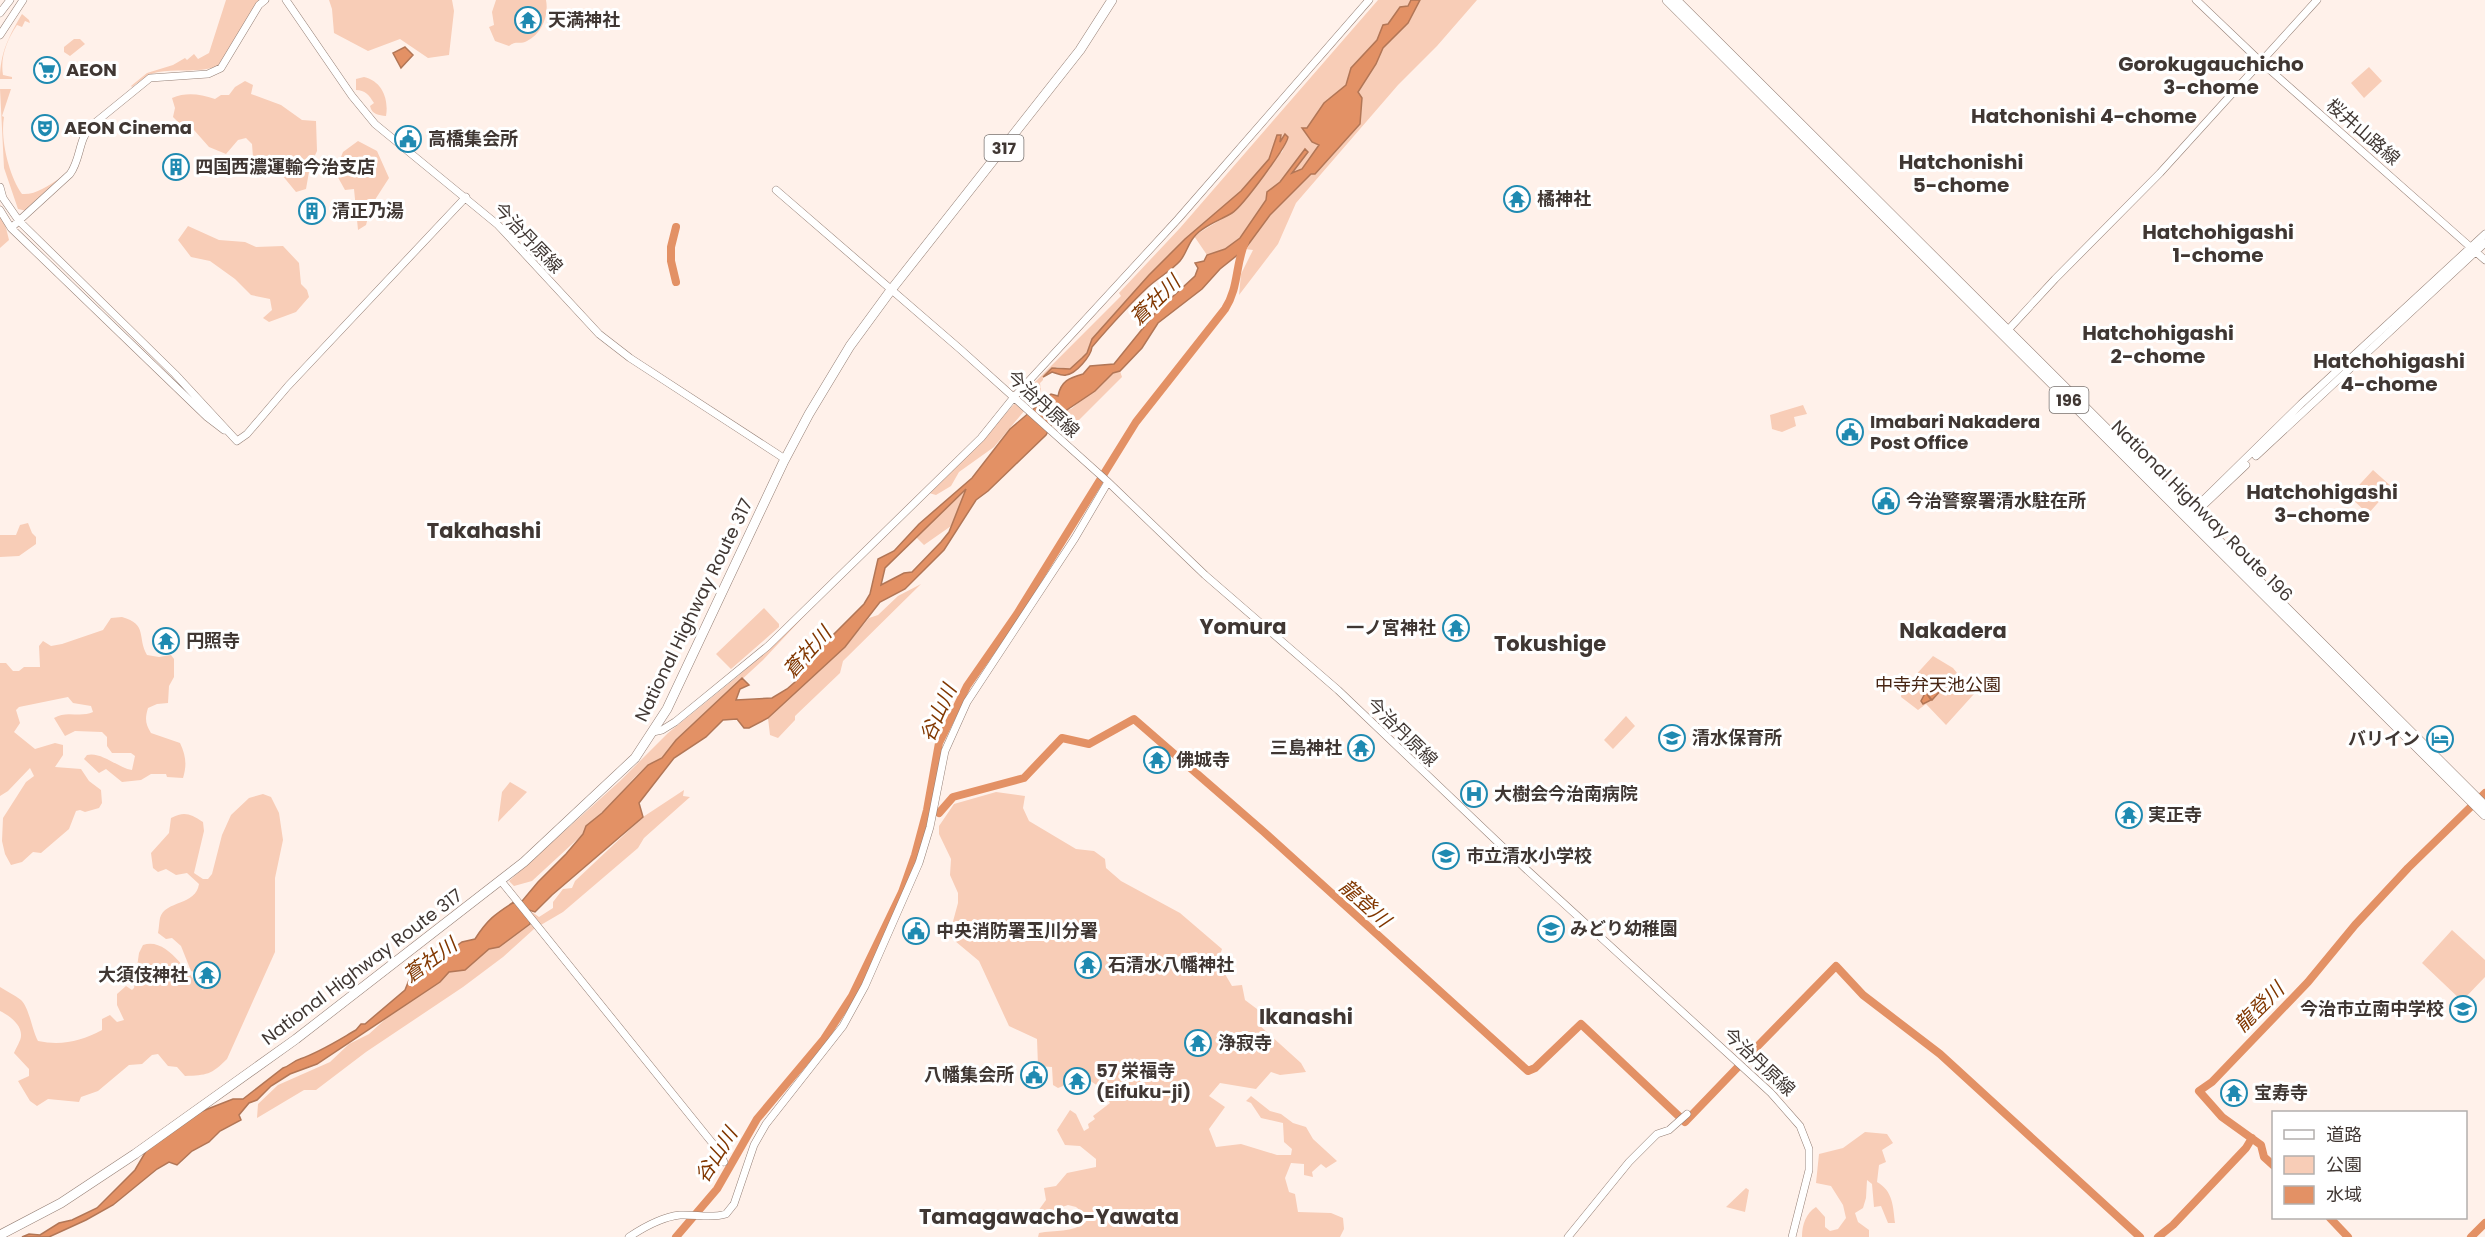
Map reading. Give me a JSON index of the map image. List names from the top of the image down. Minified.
{"streets":{"highway":["317","196","National Highway Route 196","National Highway Route 317"],"street":["桜井山路線","今治丹原線"]},"crossings":[["今治丹原線","National Highway Route 317"]],"districts":["Gorokugauchicho 3-chome","Hatchonishi 4-chome","Hatchonishi 5-chome","Hatchohigashi 1-chome","Hatchohigashi 2-chome","Hatchohigashi 4-chome","Hatchohigashi 3-chome","Takahashi","Yomura","Nakadera","Tokushige","Ikanashi","Tamagawacho-Yawata"],"water":["蒼社川","谷山川","龍登川"],"parks":["中寺弁天池公園"],"places":{"temple":["天満神社","橘神社","一ノ宮神社","円照寺","三島神社","佛城寺","実正寺","石清水八幡神社","大須伎神社","浄寂寺","57 栄福寺 (Eifuku-ji)","宝寿寺"],"supermarket":["AEON"],"theatre":["AEON Cinema"],"public building":["高橋集会所","Imabari Nakadera Post Office","今治警察署清水駐在所","中央消防署玉川分署","八幡集会所"],"building":["四国西濃運輸今治支店","清正乃湯"],"school or university":["清水保育所","市立清水小学校","みどり幼稚園","今治市立南中学校"],"hotel":["バリイン"],"hospital":["大樹会今治南病院"]},"legend":["道路","公園","水域"]}
